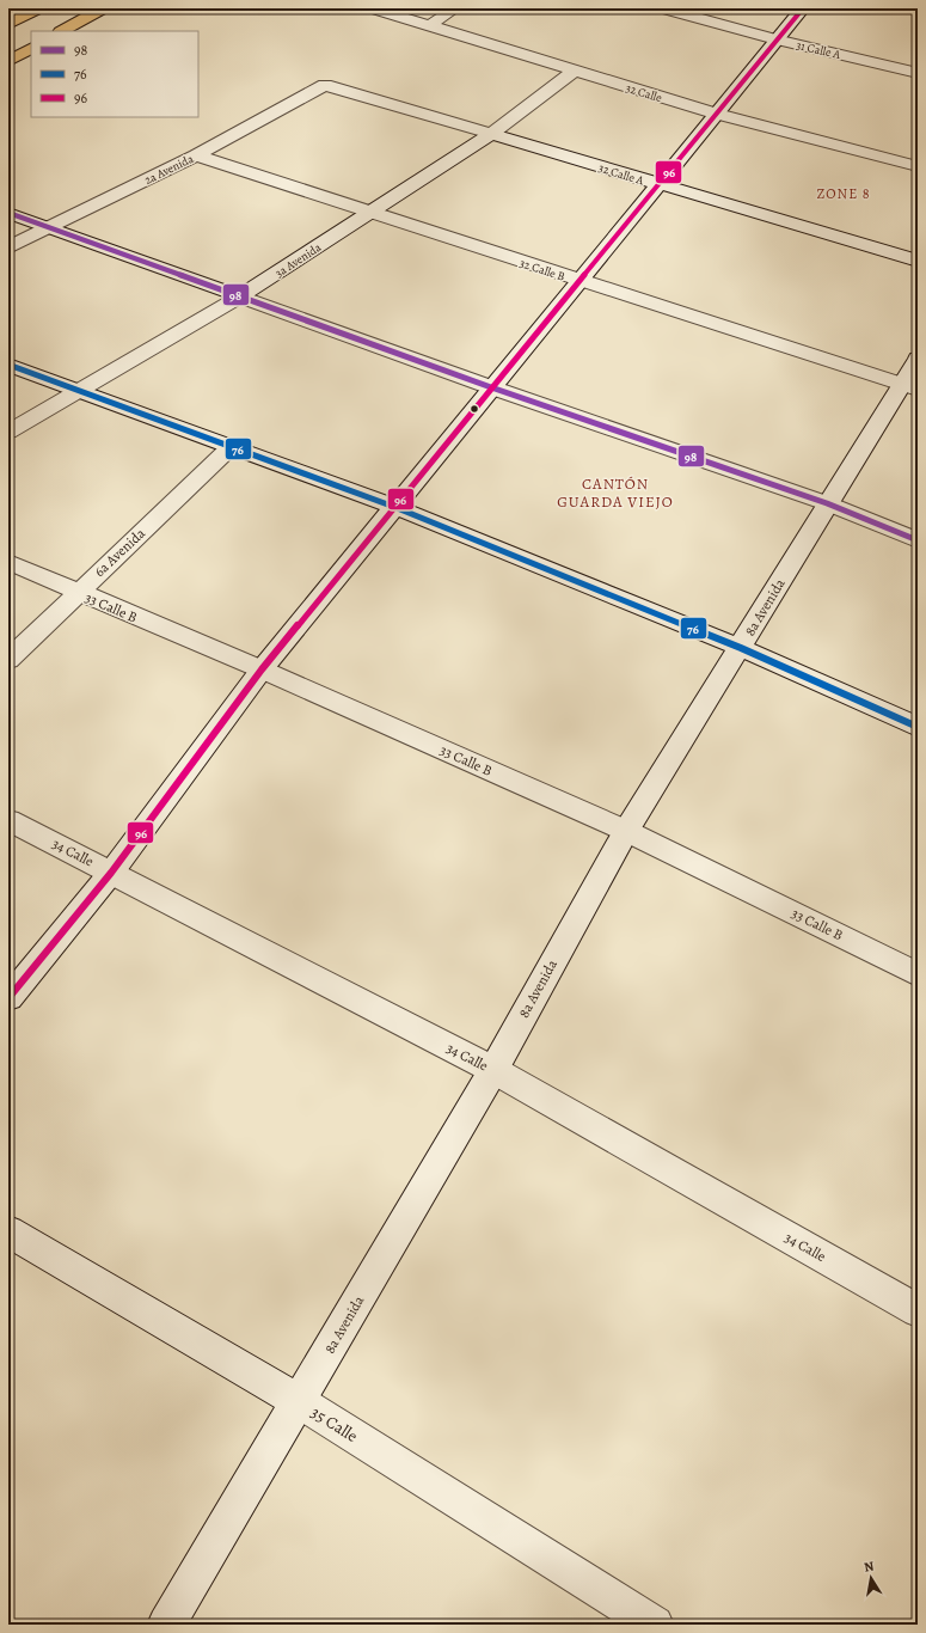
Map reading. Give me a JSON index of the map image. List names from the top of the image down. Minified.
{"streets":{"street":["31 Calle A","32 Calle","2a Avenida","32 Calle A","3a Avenida","32 Calle B","6a Avenida","33 Calle B","8a Avenida","34 Calle","35 Calle"]},"crossings":[["32 Calle","3a Avenida"],["2a Avenida","32 Calle A"],["2a Avenida","32 Calle B"],["32 Calle A","3a Avenida"],["3a Avenida","32 Calle B"],["32 Calle B","8a Avenida"],["6a Avenida","33 Calle B"],["33 Calle B","8a Avenida"],["8a Avenida","34 Calle"],["8a Avenida","35 Calle"]],"districts":["ZONE 8","CANTÓN GUARDA VIEJO"],"lines":["transit line 96","transit line 98","transit line 76"],"legend":["98","76","96"],"north":"top"}
